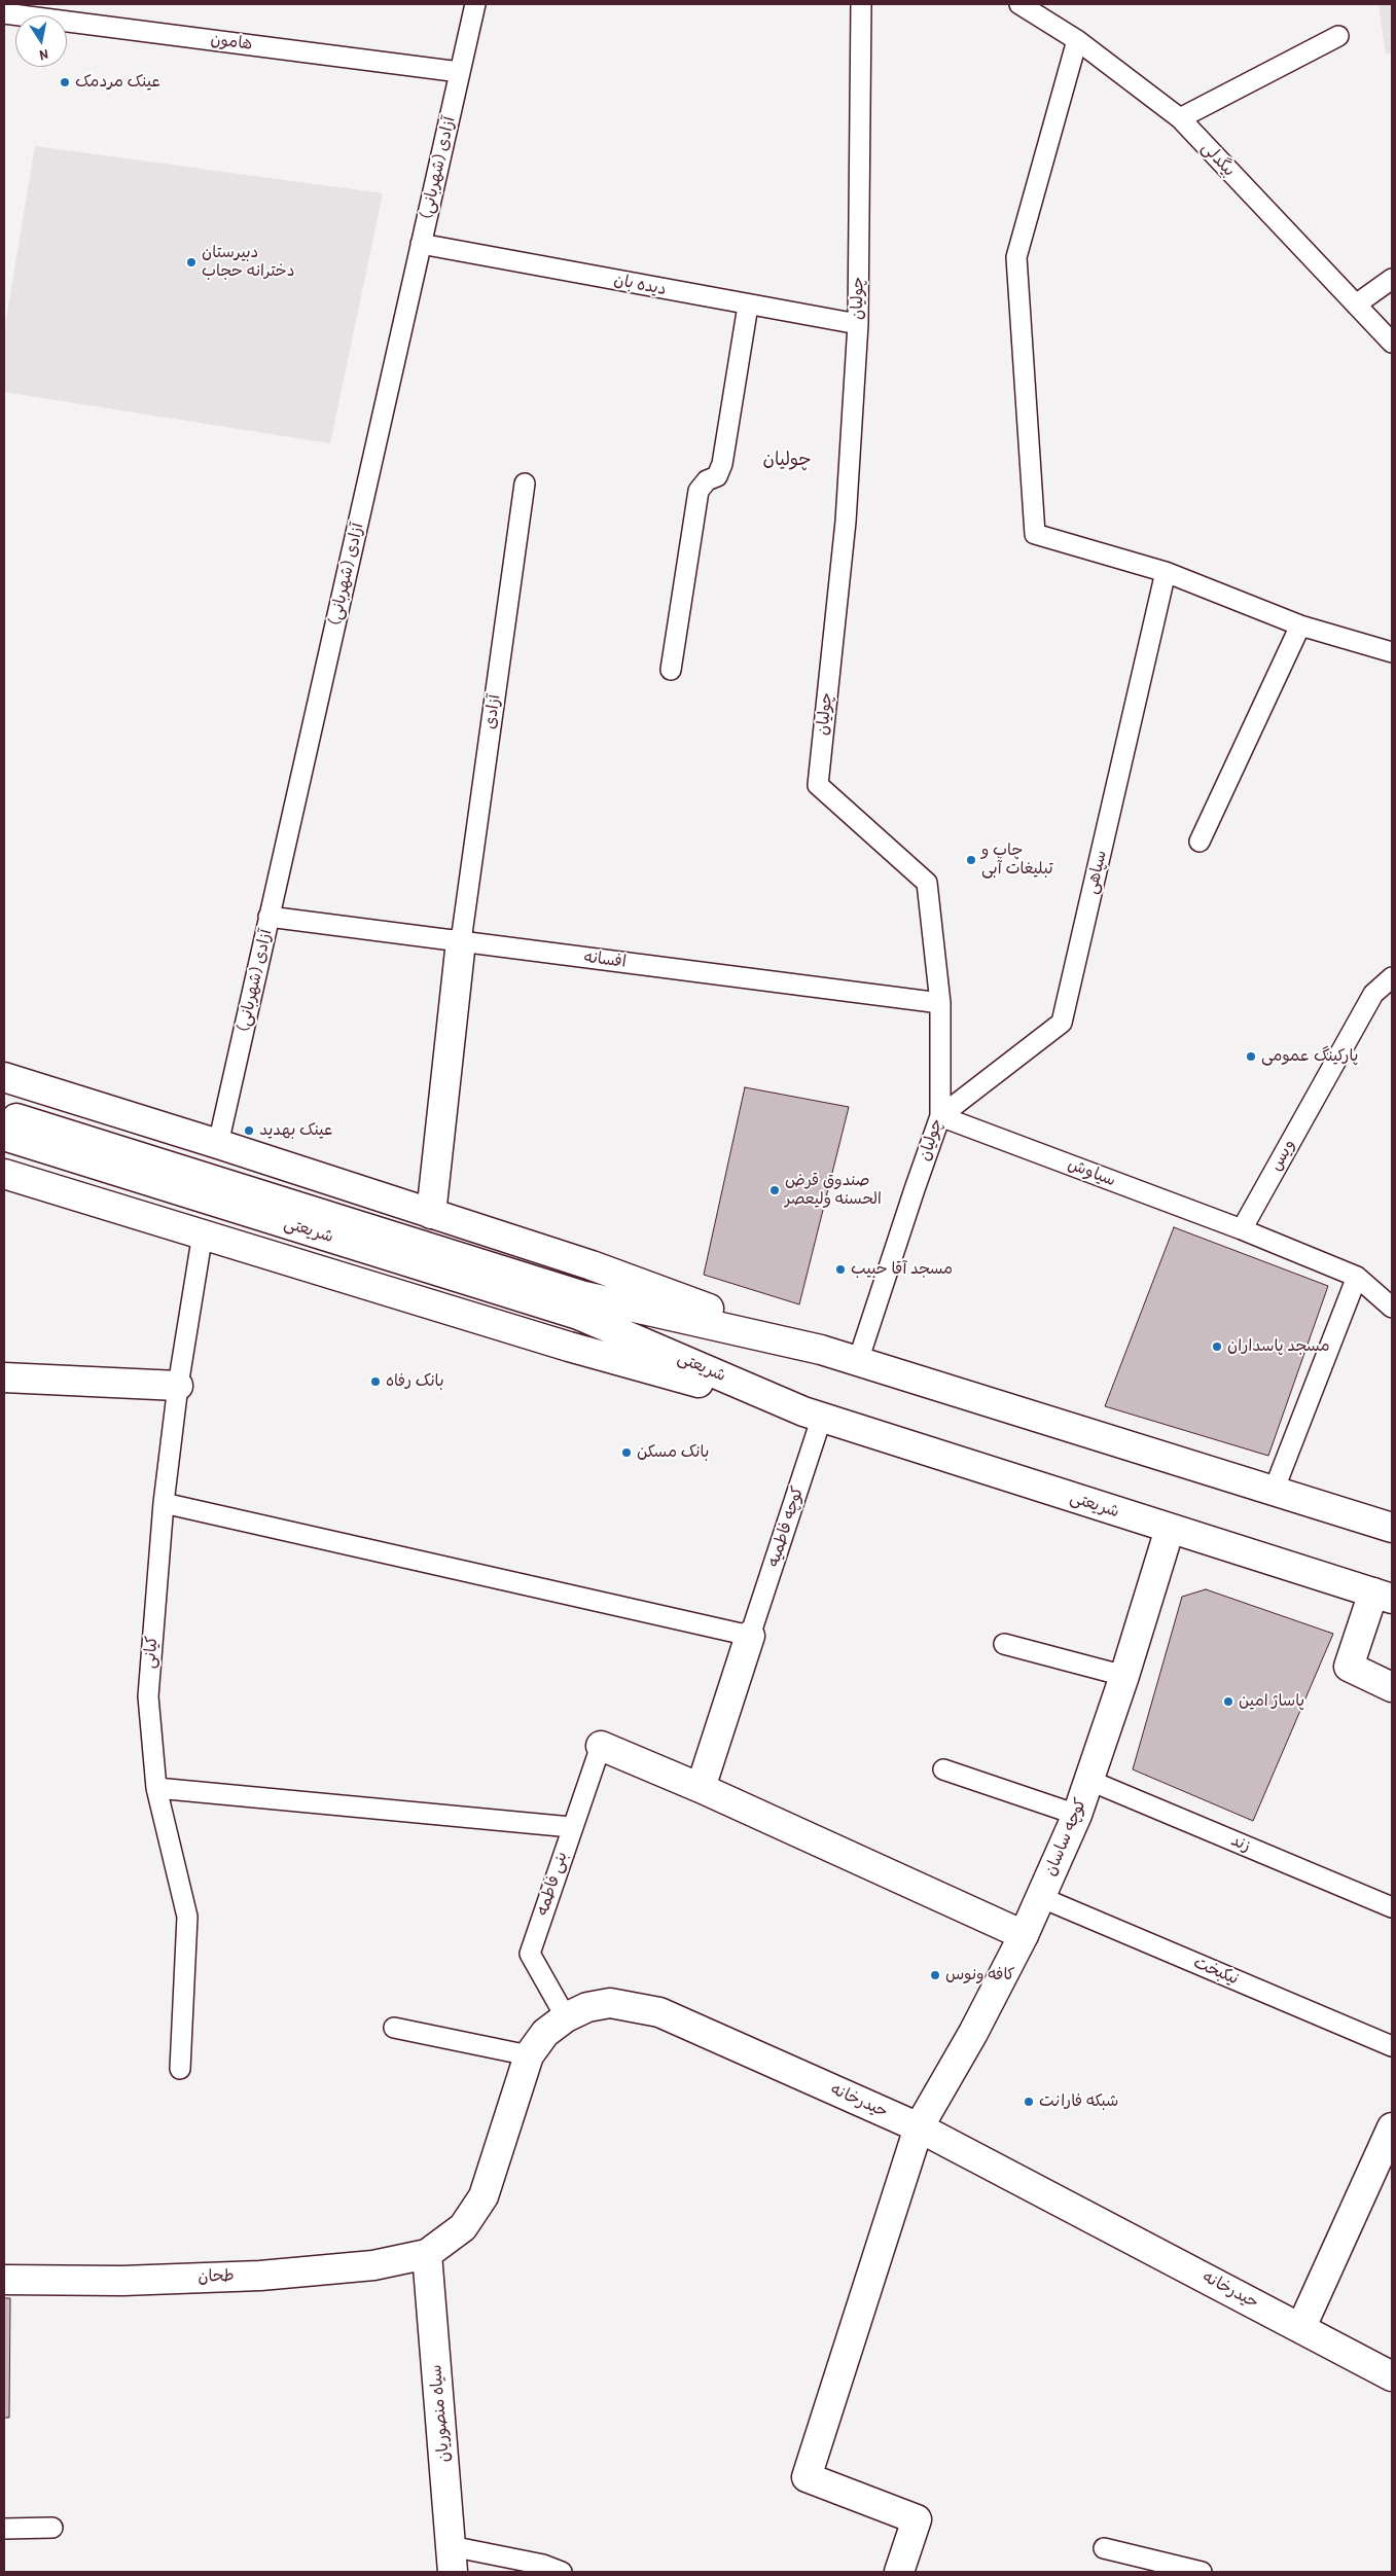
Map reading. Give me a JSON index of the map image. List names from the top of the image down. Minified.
{"streets":{"street":["شریعتی","کوچه ساسان","حیدرخانه","طحان","سیاه منصوریان"],"lane":["هامون","بیگدلی","آزادی (شهربانی)","دیده بان","چولیان","آزادی","سپاهی","افسانه","ویس","سیاوش","کوچه فاطمیه","کیانی","زند","بنی فاطمه","نیکبخت"]},"crossings":[["هامون","آزادی (شهربانی)"],["آزادی (شهربانی)","دیده بان"],["آزادی (شهربانی)","افسانه"],["دیده بان","چولیان"],["چولیان","سپاهی"],["چولیان","افسانه"],["چولیان","سیاوش"],["چولیان","شریعتی"],["آزادی","افسانه"],["سپاهی","سیاوش"],["ویس","سیاوش"],["شریعتی","کوچه فاطمیه"],["شریعتی","کوچه ساسان"],["کوچه ساسان","زند"],["کوچه ساسان","نیکبخت"],["کوچه ساسان","حیدرخانه"],["بنی فاطمه","حیدرخانه"],["حیدرخانه","طحان"],["حیدرخانه","سیاه منصوریان"],["طحان","سیاه منصوریان"]],"districts":["چولیان"],"places":["عینک مردمک","دبیرستان دخترانه حجاب","چاپ و تبلیغات آبی","پارکینگ عمومی","عینک بهدید","صندوق قرض الحسنه ولیعصر","مسجد آقا حبیب","مسجد پاسداران","بانک رفاه","بانک مسکن","پاساژ امین","کافه ونوس","شبکه فارانت"],"north":"bottom"}
